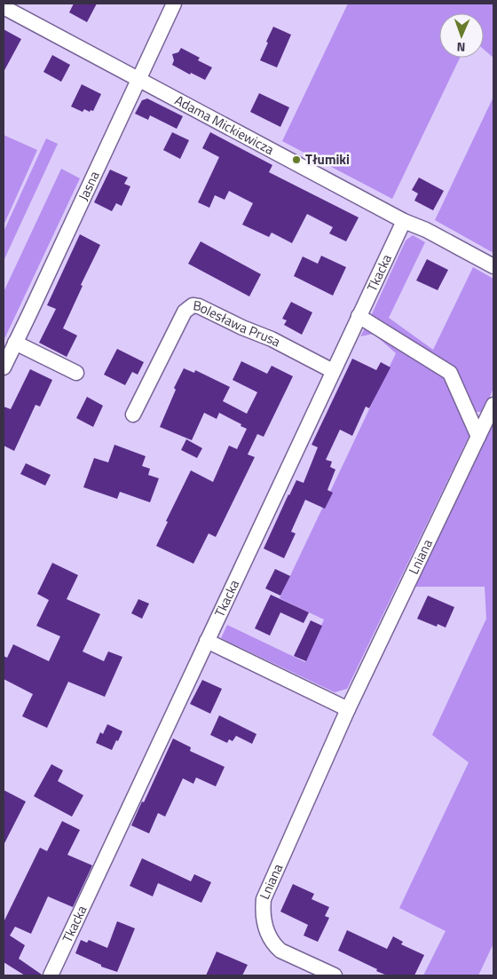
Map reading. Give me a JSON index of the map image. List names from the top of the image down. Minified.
{"streets":{"street":["Adama Mickiewicza","Jasna","Tkacka","Bolesława Prusa","Lniana"]},"crossings":[["Adama Mickiewicza","Jasna"],["Adama Mickiewicza","Tkacka"],["Tkacka","Bolesława Prusa"]],"places":["Tłumiki"],"north":"bottom"}
